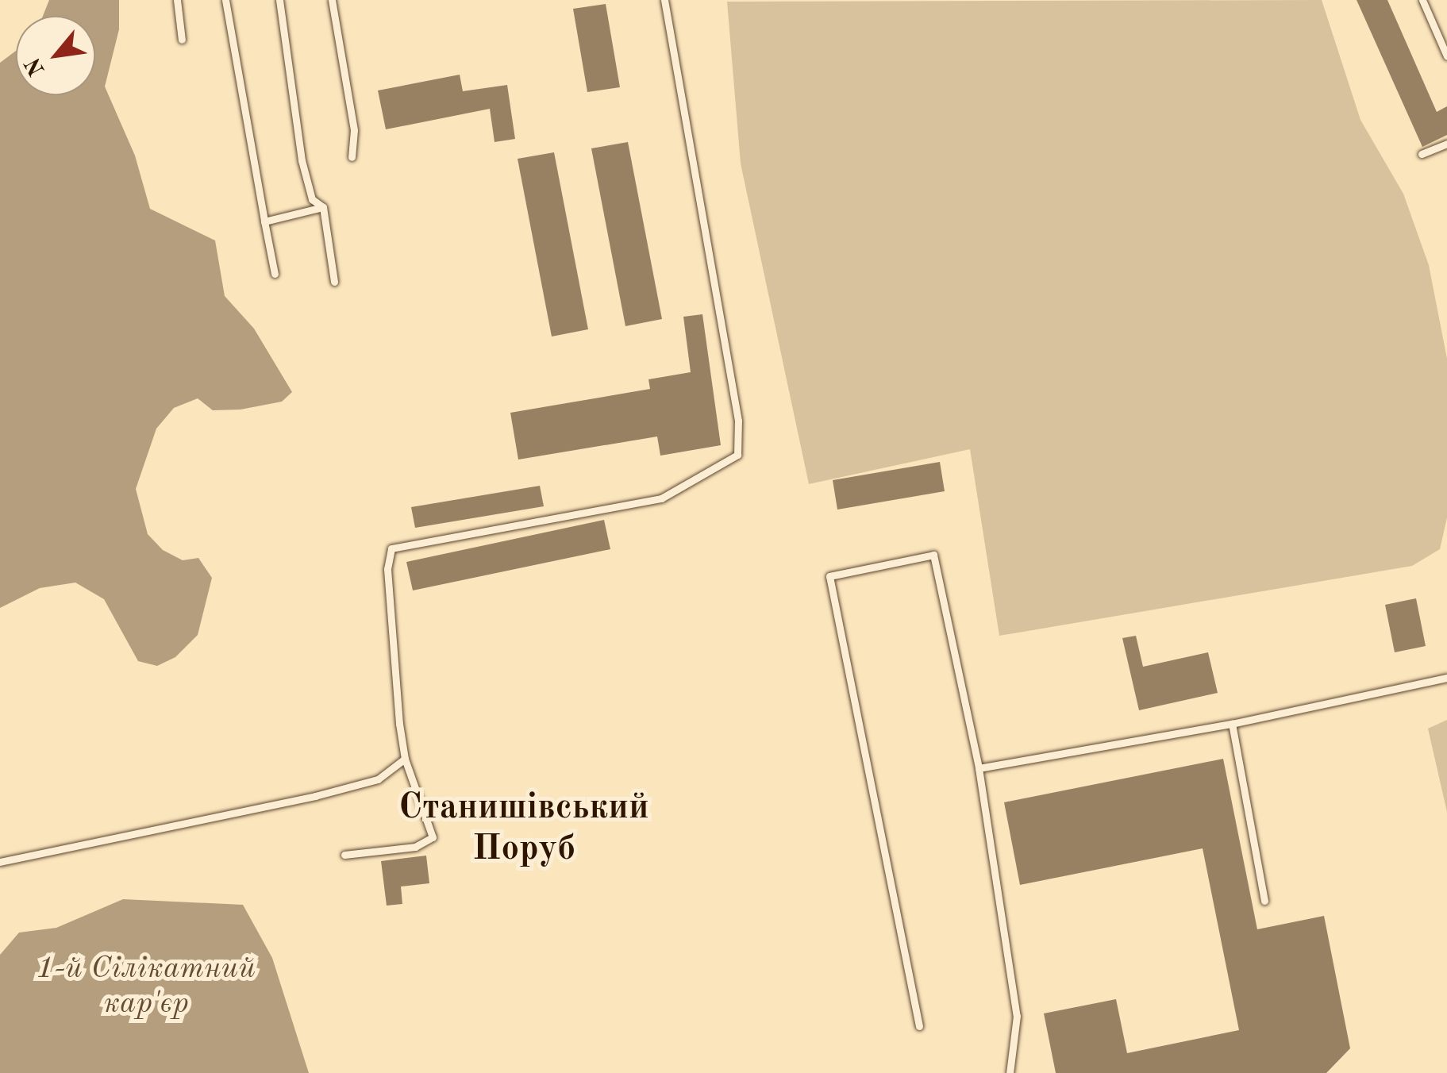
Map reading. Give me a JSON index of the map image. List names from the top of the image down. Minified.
{"districts":["Станишівський Поруб"],"water":["1-й Сілікатний кар'єр"],"north":"bottom left"}
